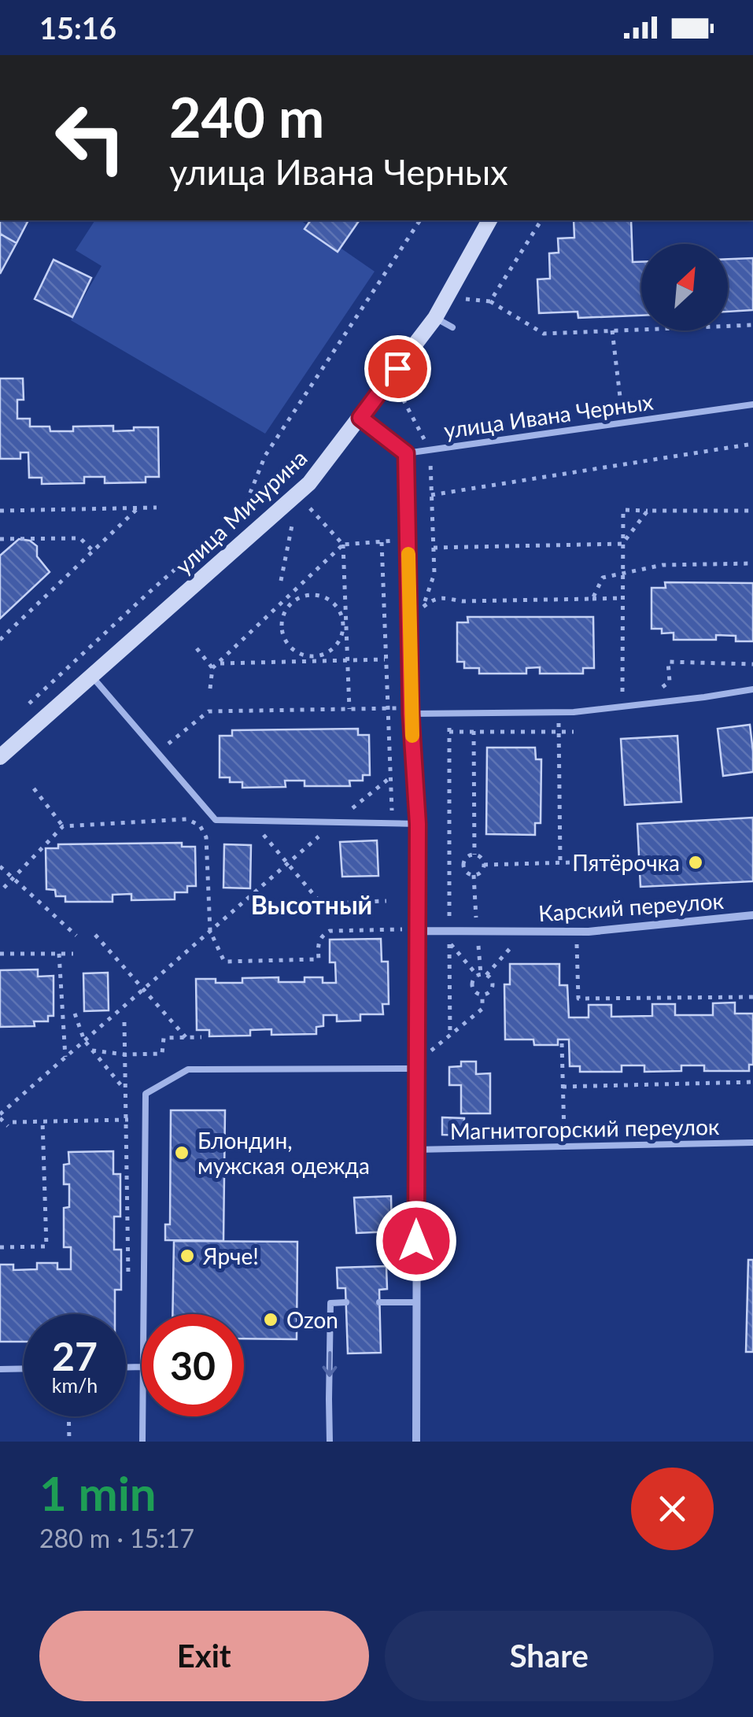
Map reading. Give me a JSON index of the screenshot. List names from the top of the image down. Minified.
{"streets":{"street":["улица Мичурина","Карский переулок"],"lane":["улица Ивана Черных","Магнитогорский переулок"]},"districts":["Высотный"],"places":["Пятёрочка","Блондин, мужская одежда","Ярче!","Ozon"],"north":"top right","page":{"status":"15:16","turn":["240 m","улица Ивана Черных"],"speed":"27 km/h","limit":"30","heading":["1 min","280 m · 15:17"],"buttons":["Exit","Share"]}}
